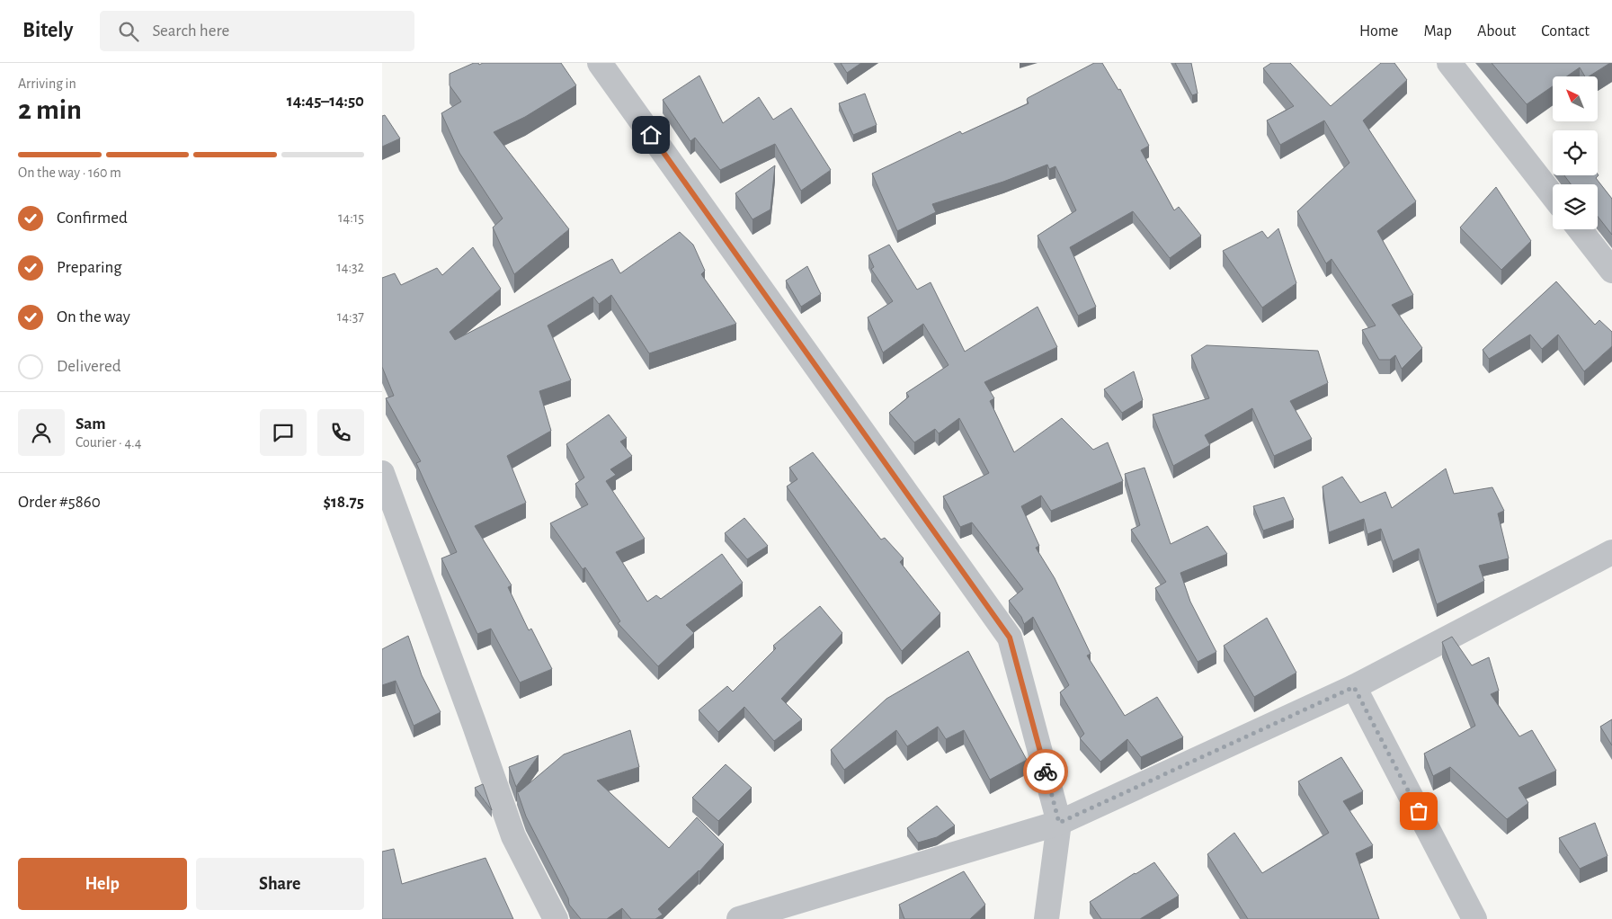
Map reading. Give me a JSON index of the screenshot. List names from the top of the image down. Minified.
{"north":"top left","page":{"header":"Bitely","search":"Search here","nav":["Home","Map","About","Contact"],"heading":["2 min","Arriving in","14:45–14:50"],"panel":["Sam","Courier · 4.4","Order #5860","$18.75"],"bar":"On the way · 160 m","list":[["Confirmed","14:15"],["Preparing","14:32"],["On the way","14:37"],"Delivered"],"buttons":["Help","Share"]}}
